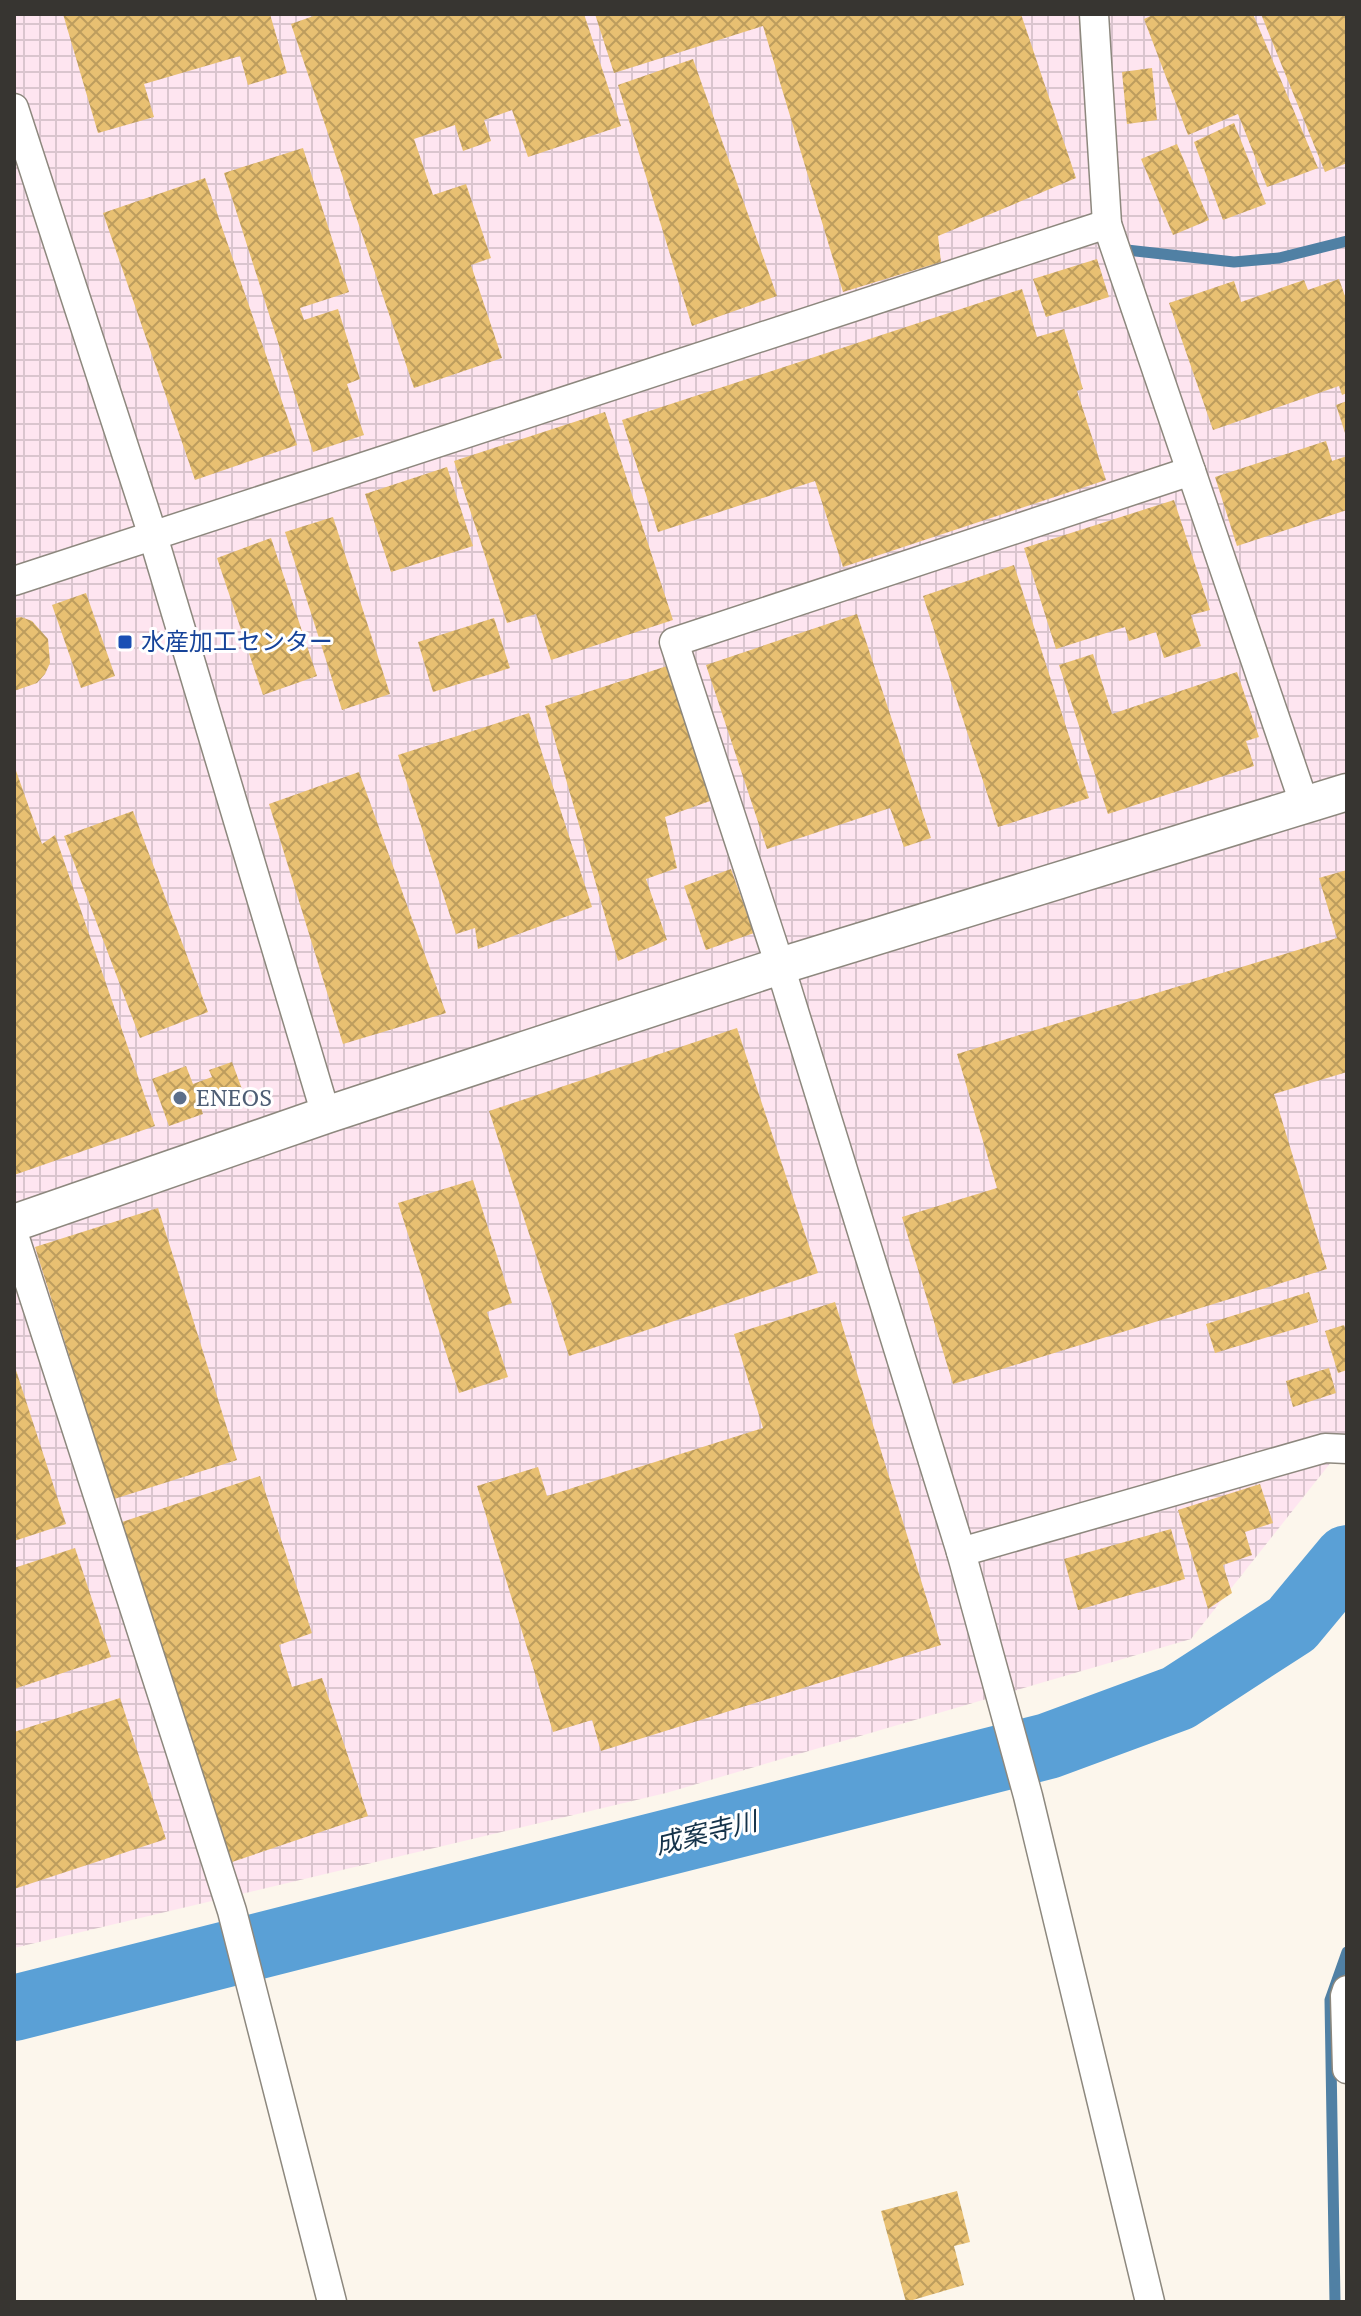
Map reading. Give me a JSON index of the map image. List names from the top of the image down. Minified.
{"water":["成案寺川"],"places":{"transit":["水産加工センター"],"other":["ENEOS"]}}
